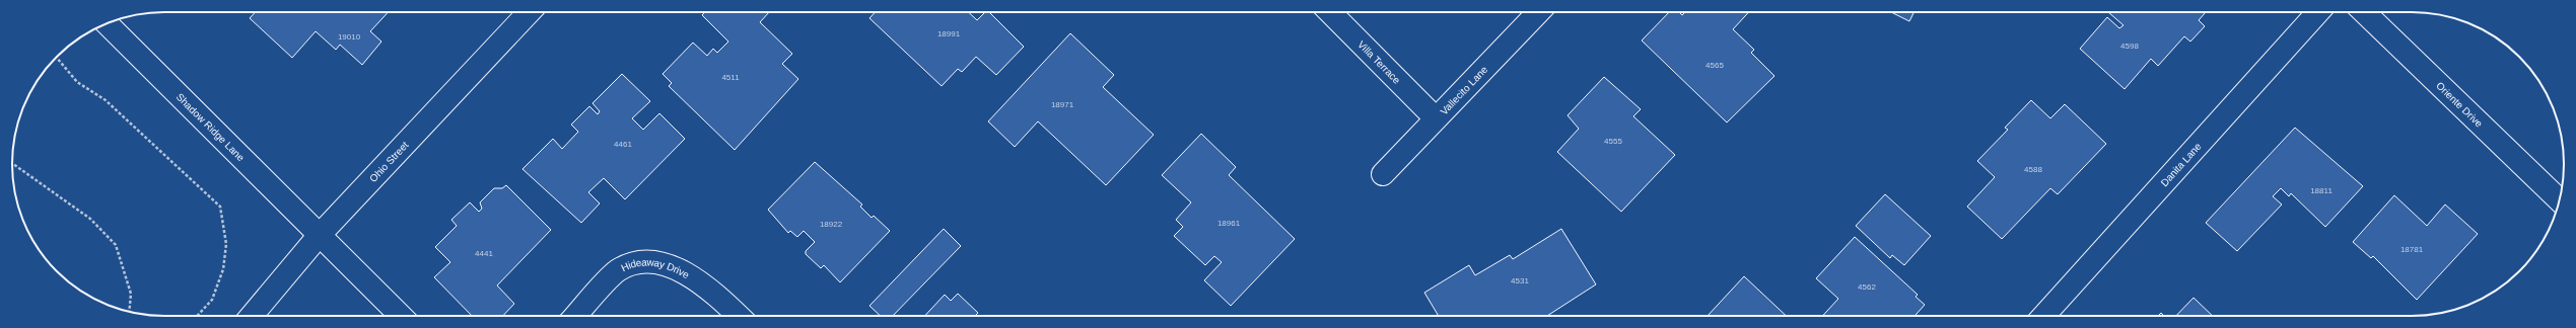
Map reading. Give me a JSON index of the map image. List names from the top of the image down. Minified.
{"streets":{"street":["Villa Terrace","Vallecito Lane","Oriente Drive","Shadow Ridge Lane","Ohio Street","Danita Lane","Hideaway Drive"]},"crossings":[["Villa Terrace","Vallecito Lane"],["Shadow Ridge Lane","Ohio Street"]],"house_numbers":["18991","19010","4598","4565","4511","18971","4555","4461","4588","18811","18961","18922","18781","4441","4531","4562"]}
